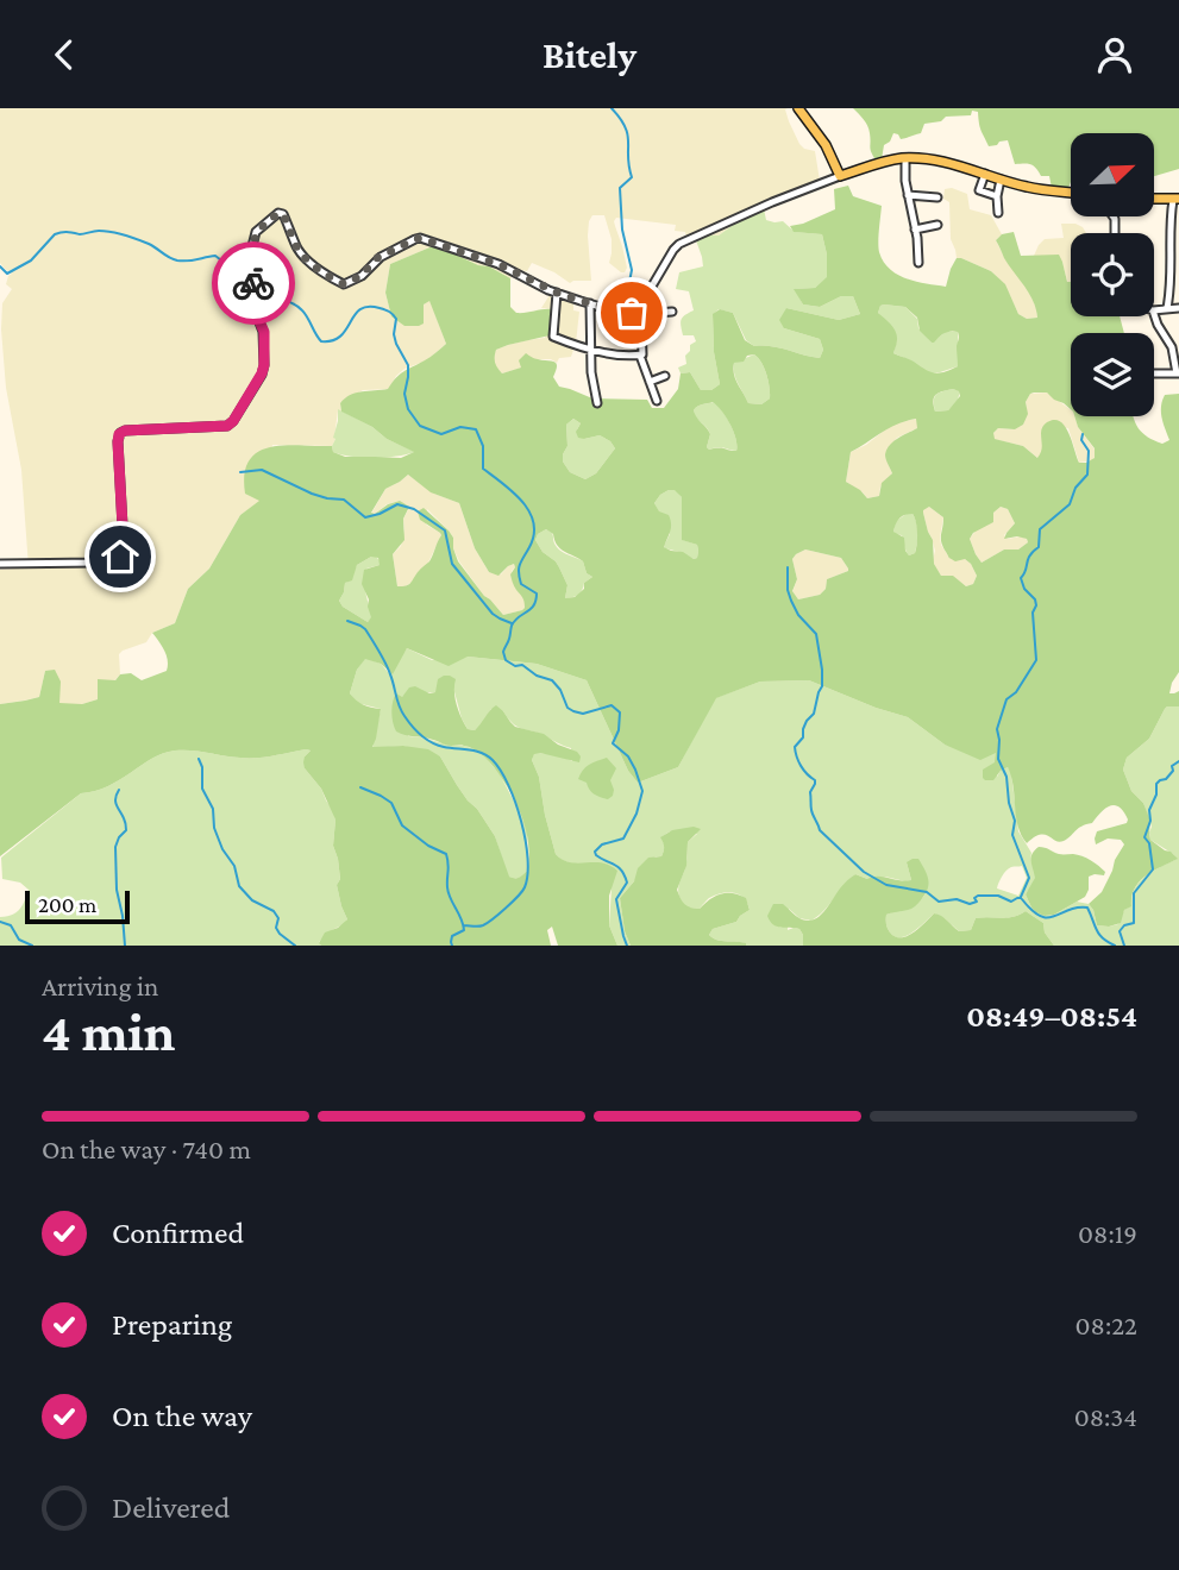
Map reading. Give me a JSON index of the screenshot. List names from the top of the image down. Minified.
{"scale_bar":"200 m","north":"top right","page":{"header":"Bitely","scale":"200 m","heading":["4 min","Arriving in","08:49–08:54"],"bar":"On the way · 740 m","list":[["Confirmed","08:19"],["Preparing","08:22"],["On the way","08:34"],"Delivered"]}}
